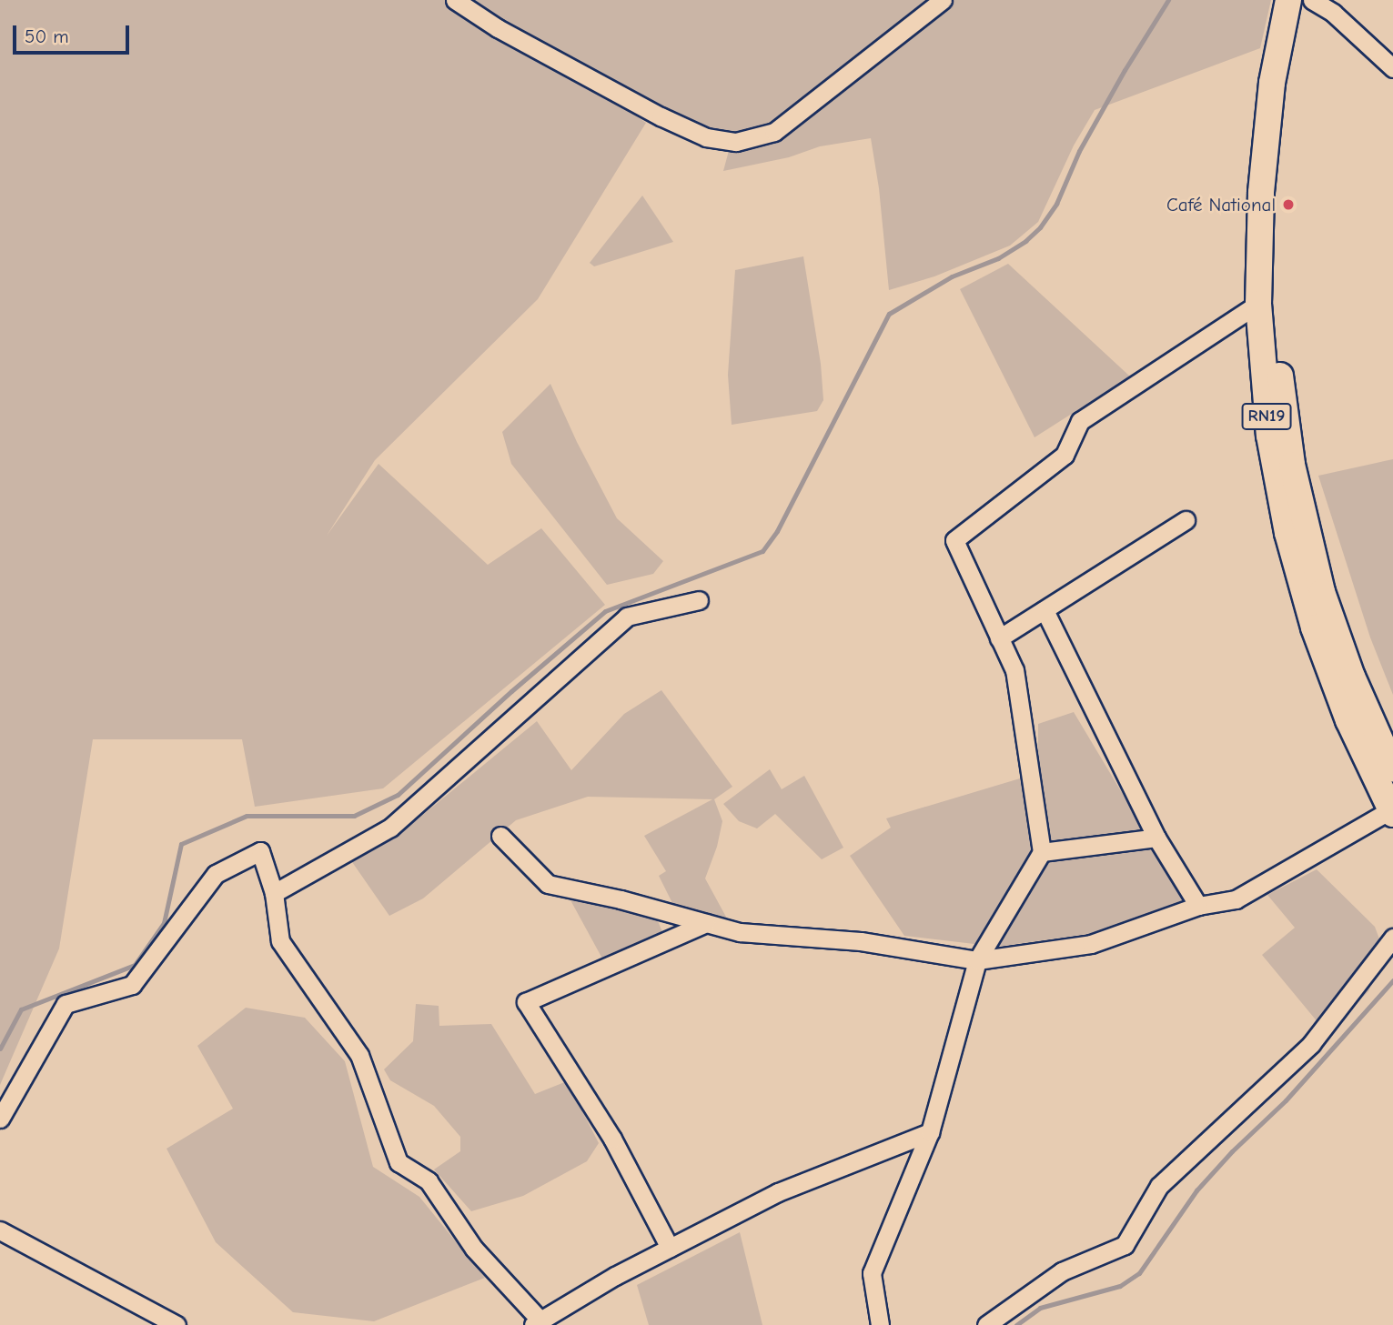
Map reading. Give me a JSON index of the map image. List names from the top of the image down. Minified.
{"streets":{"highway":["RN19"]},"places":["Café National"],"scale_bar":"50 m"}
